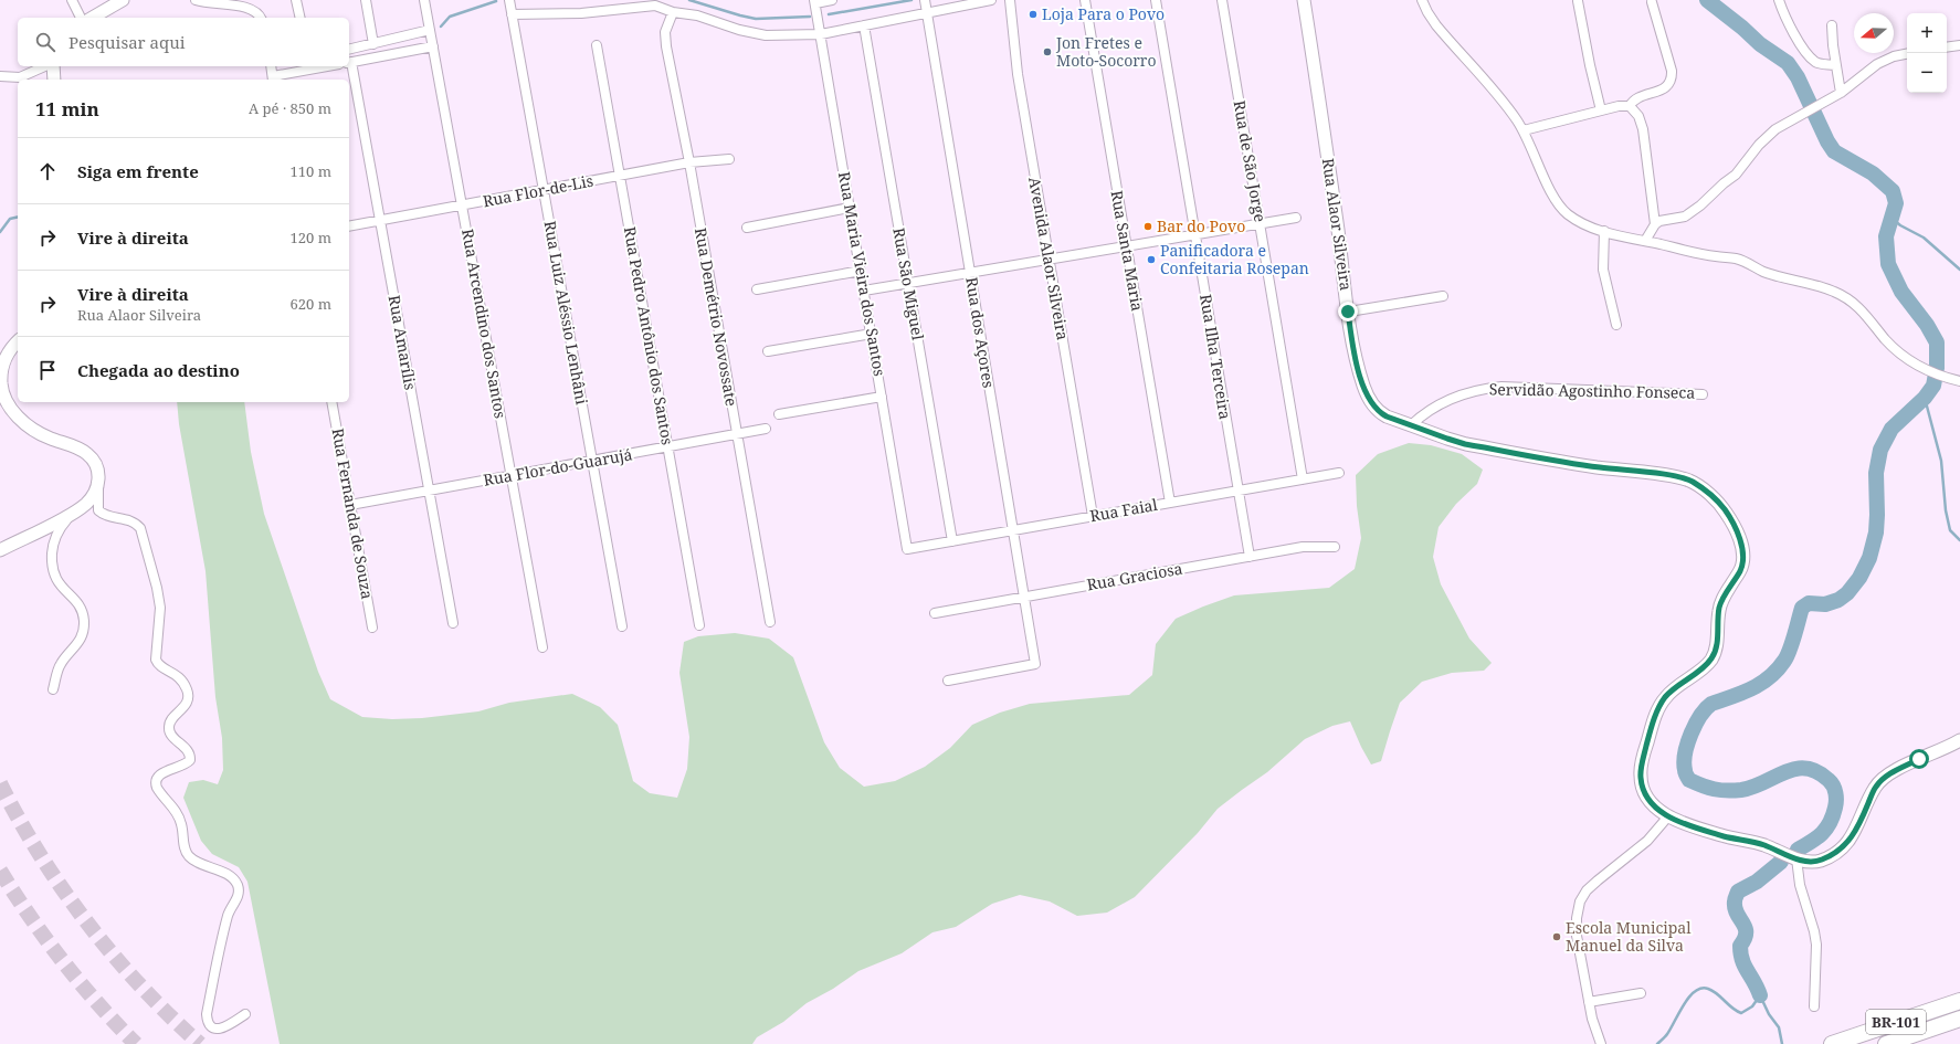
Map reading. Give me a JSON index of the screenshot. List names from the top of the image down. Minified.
{"streets":{"highway":["BR-101"],"street":["Rua de São Jorge","Rua Flor-de-Lis","Rua Alaor Silveira","Rua Santa Maria","Avenida Alaor Silveira","Rua Maria Vieira dos Santos","Rua São Miguel","Rua Luiz Aléssio Lenhâni","Rua Demétrio Novossate","Rua Arcendino dos Santos","Rua dos Açores","Rua Pedro Antônio dos Santos","Rua Amarílis","Rua Ilha Terceira","Servidão Agostinho Fonseca","Rua Flor-do-Guarujá","Rua Faial","Rua Fernanda de Souza","Rua Graciosa"]},"crossings":[["Rua de São Jorge","Rua Faial"],["Rua Flor-de-Lis","Rua Luiz Aléssio Lenhâni"],["Rua Flor-de-Lis","Rua Demétrio Novossate"],["Rua Flor-de-Lis","Rua Arcendino dos Santos"],["Rua Flor-de-Lis","Rua Pedro Antônio dos Santos"],["Rua Flor-de-Lis","Rua Amarílis"],["Rua Alaor Silveira","Servidão Agostinho Fonseca"],["Rua Santa Maria","Rua Faial"],["Avenida Alaor Silveira","Rua Faial"],["Rua Maria Vieira dos Santos","Rua Faial"],["Rua São Miguel","Rua Faial"],["Rua Luiz Aléssio Lenhâni","Rua Flor-do-Guarujá"],["Rua Demétrio Novossate","Rua Flor-do-Guarujá"],["Rua Arcendino dos Santos","Rua Flor-do-Guarujá"],["Rua dos Açores","Rua Faial"],["Rua dos Açores","Rua Graciosa"],["Rua Pedro Antônio dos Santos","Rua Flor-do-Guarujá"],["Rua Amarílis","Rua Flor-do-Guarujá"],["Rua Ilha Terceira","Rua Faial"],["Rua Ilha Terceira","Rua Graciosa"],["Rua Flor-do-Guarujá","Rua Fernanda de Souza"]],"places":["Loja Para o Povo","Jon Fretes e Moto-Socorro","Bar do Povo","Panificadora e Confeitaria Rosepan","Escola Municipal Manuel da Silva"],"north":"left","page":{"map_buttons":["+","−"],"search":"Pesquisar aqui","heading":["11 min","A pé · 850 m"],"list":[["Siga em frente","110 m"],["Vire à direita","120 m"],["Vire à direita","Rua Alaor Silveira","620 m"],"Chegada ao destino"]}}
